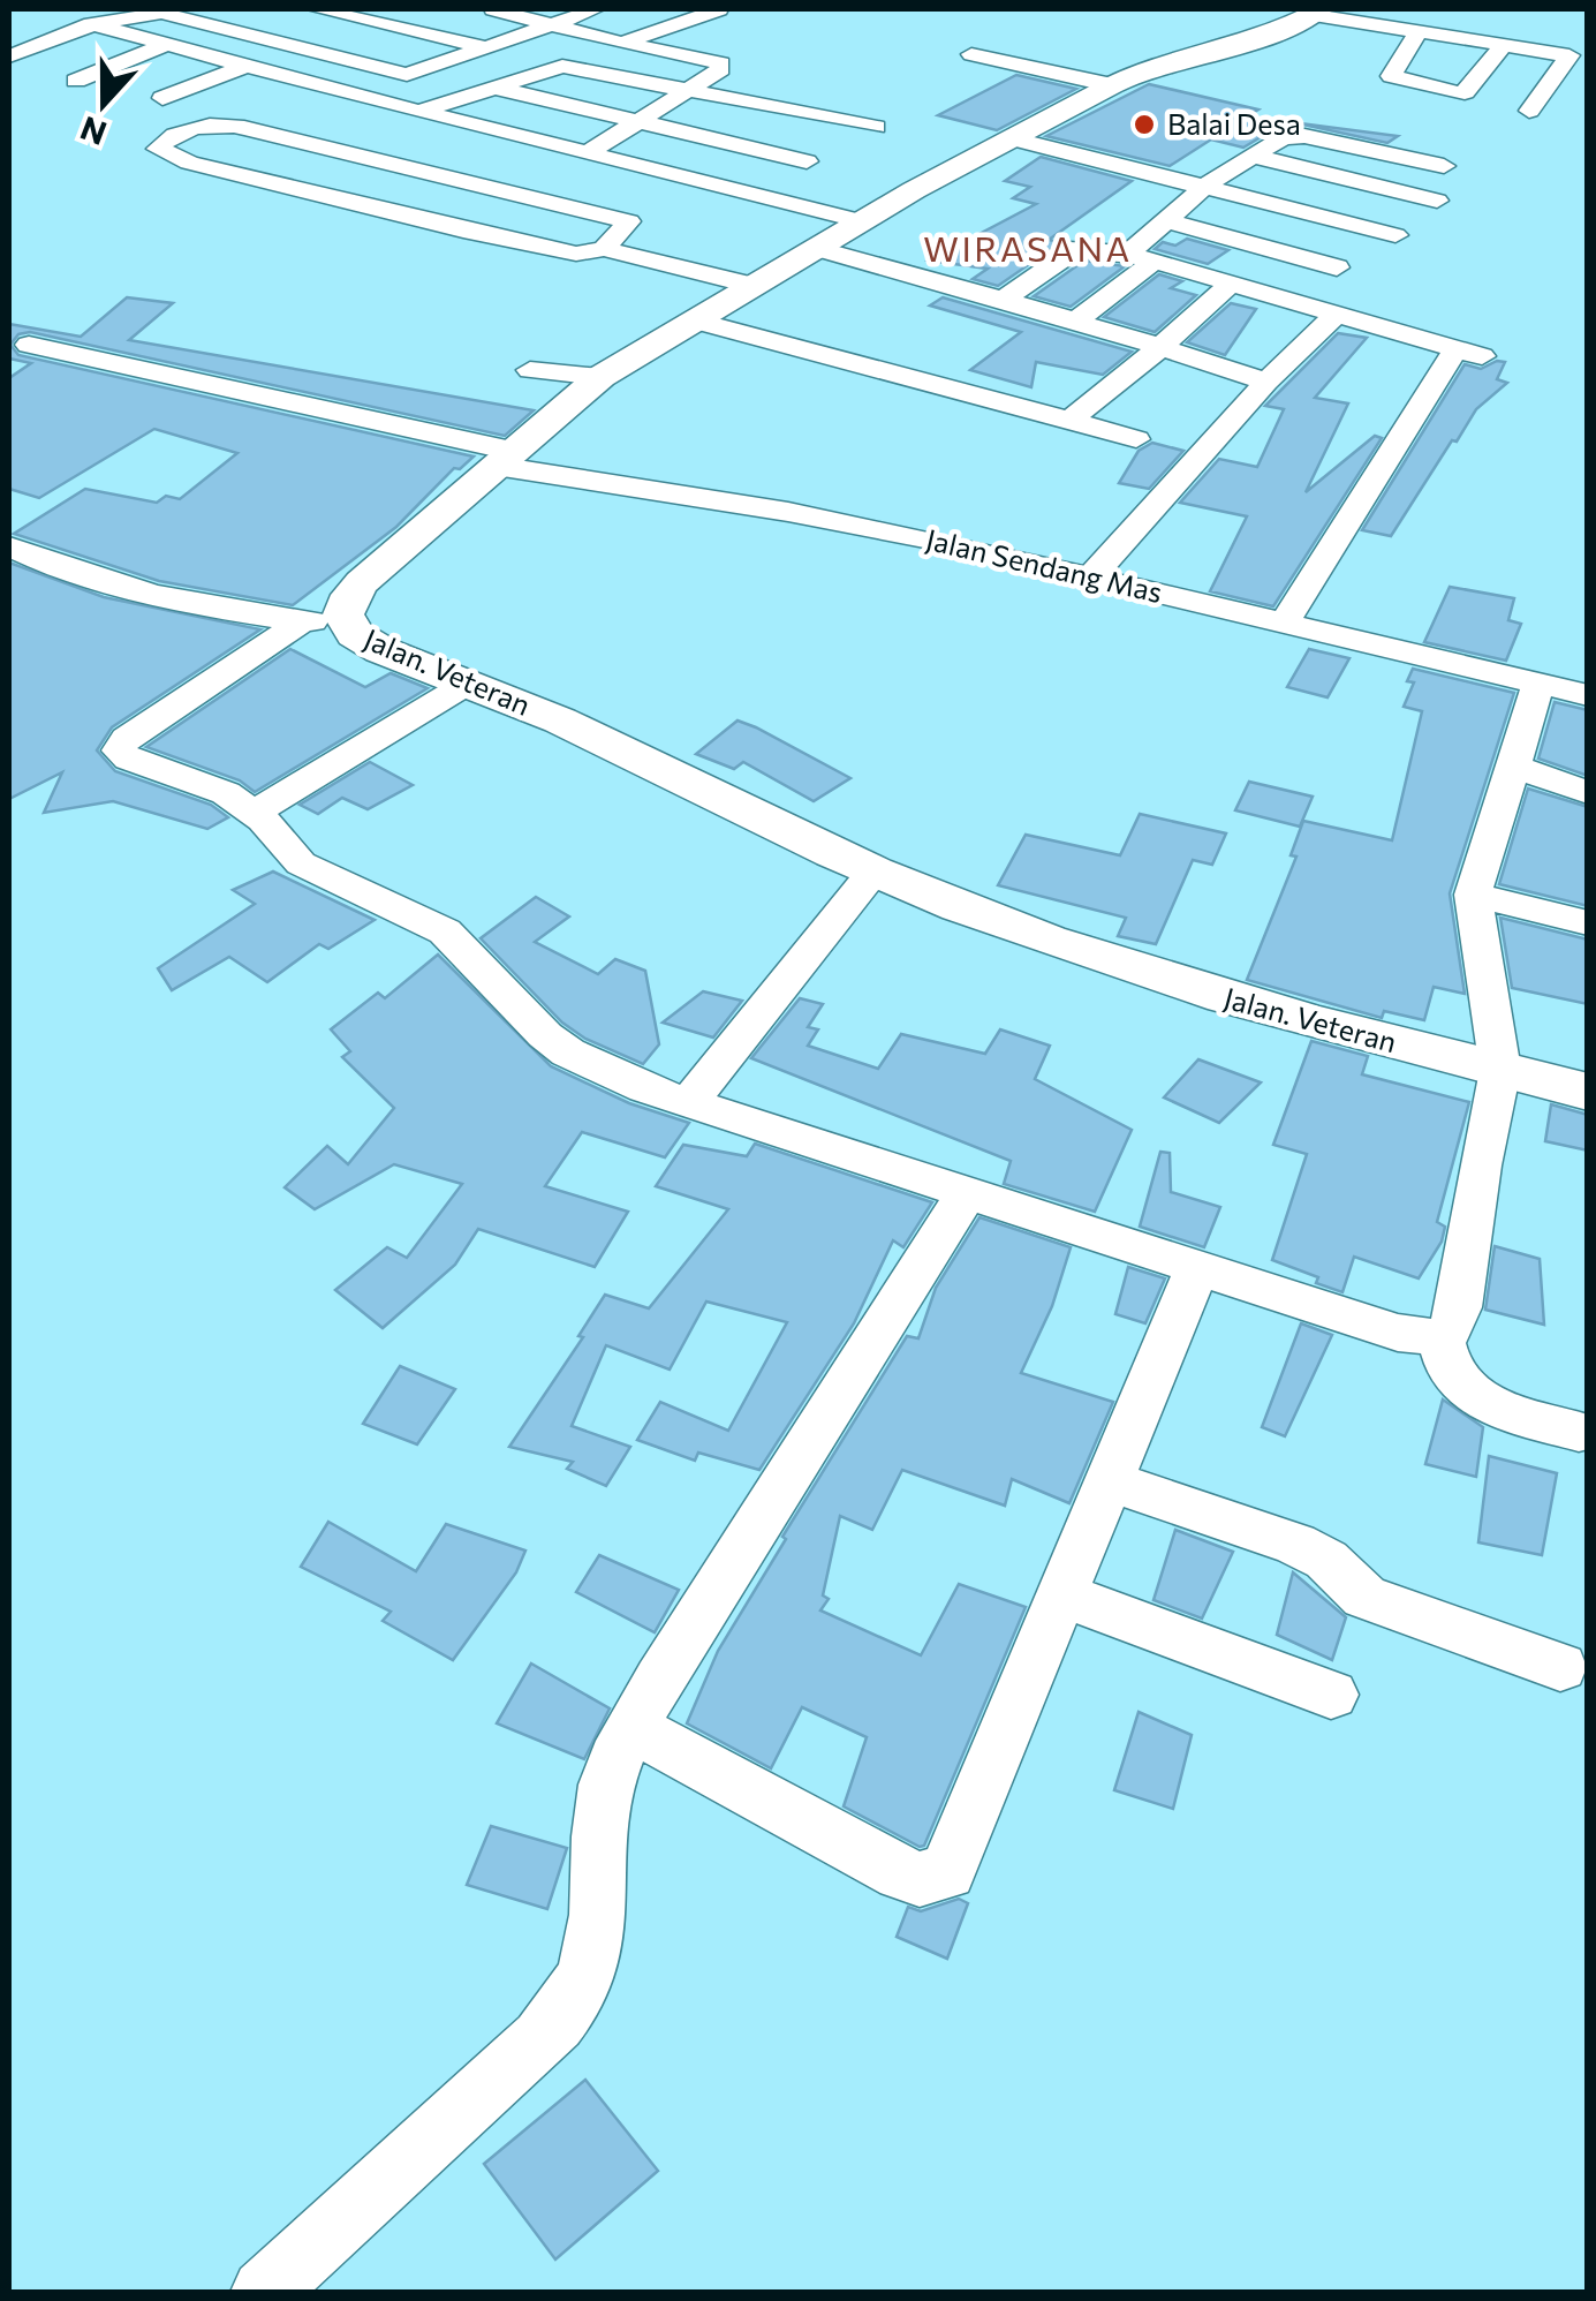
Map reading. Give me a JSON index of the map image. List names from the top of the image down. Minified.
{"streets":{"street":["Jalan Sendang Mas","Jalan. Veteran"]},"crossings":[["Jalan Sendang Mas","Jalan. Veteran"]],"districts":["WIRASANA"],"places":["Balai Desa"],"north":"bottom"}
